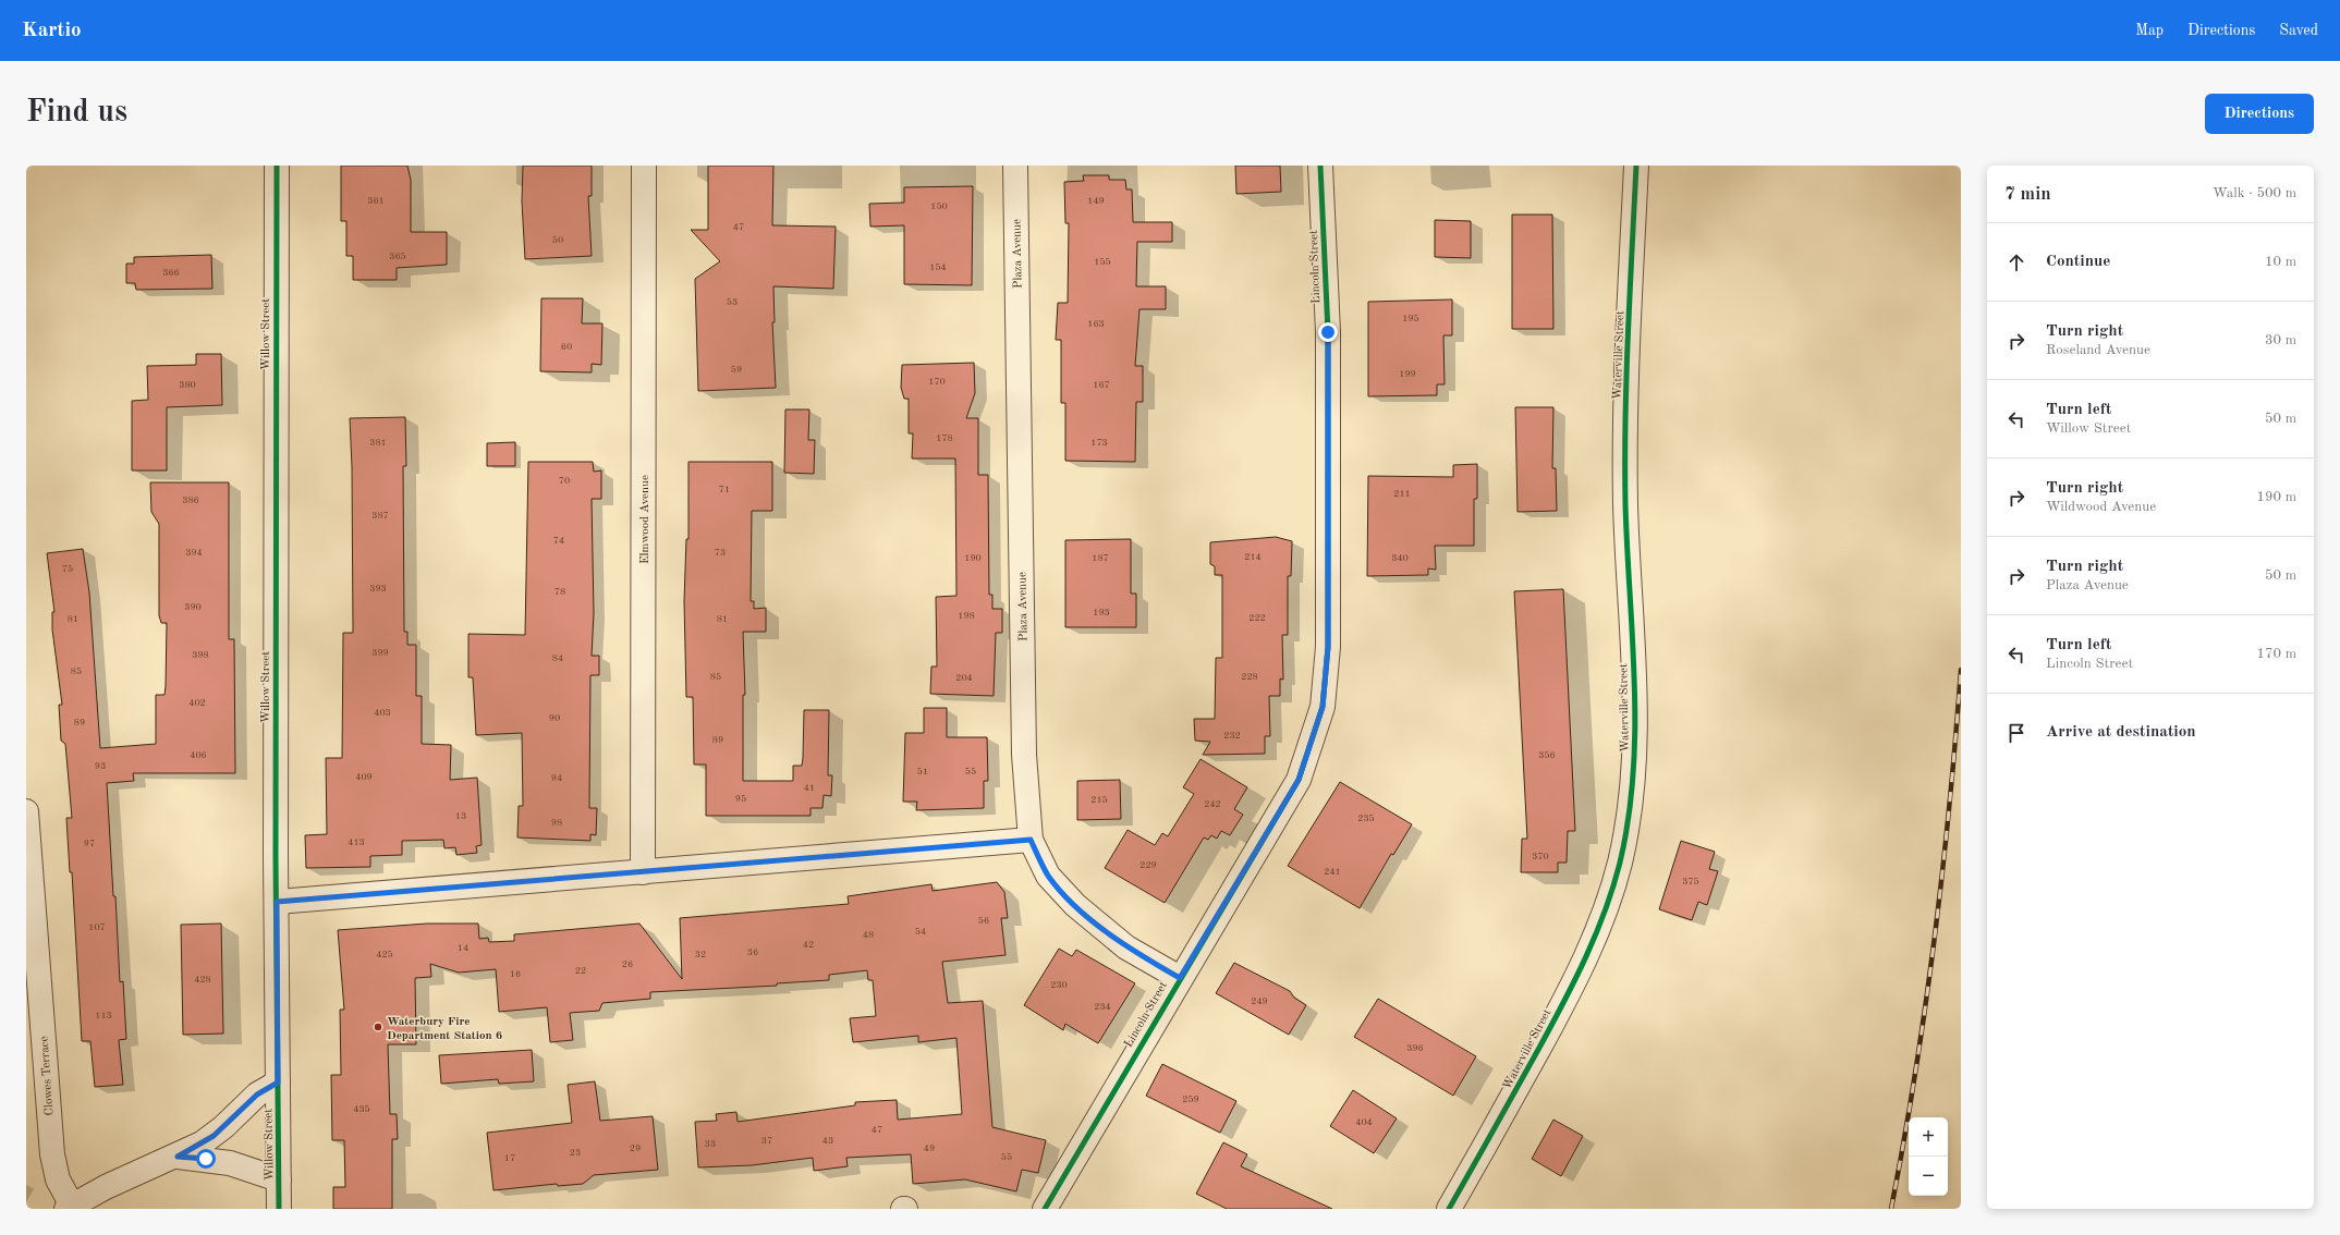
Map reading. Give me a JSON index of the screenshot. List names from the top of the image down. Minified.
{"streets":{"street":["Plaza Avenue","Lincoln Street","Willow Street","Waterville Street","Elmwood Avenue","Clowes Terrace"]},"crossings":[["Plaza Avenue","Lincoln Street"]],"places":["Waterbury Fire Department Station 6"],"house_numbers":["361","149","150","47","50","365","155","154","366","53","195","163","60","59","199","170","380","167","178","381","173","70","71","211","386","387","74","394","73","214","190","187","340","75","393","78","390","193","198","222","81","81","399","398","84","85","85","228","204","402","403","90","89","232","89","406","356","93","51","55","409","94","41","95","215","242","13","235","98","413","97","370","229","241","375","56","107","54","48","42","14","36","425","32","26","22","16","428","230","249","234","113","396","259","435","404","47","37","43","33","29","49","23","55","17"],"page":{"header":"Kartio","nav":["Map","Directions","Saved"],"buttons":"Directions","title":"Find us","heading":["7 min","Walk · 500 m"],"list":[["Continue","10 m"],["Turn right","Roseland Avenue","30 m"],["Turn left","Willow Street","50 m"],["Turn right","Wildwood Avenue","190 m"],["Turn right","Plaza Avenue","50 m"],["Turn left","Lincoln Street","170 m"],"Arrive at destination"],"map_buttons":["+","−"]}}
